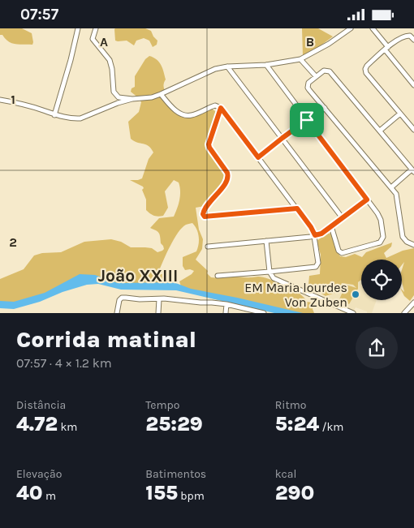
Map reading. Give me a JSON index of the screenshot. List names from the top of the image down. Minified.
{"districts":["João XXIII"],"places":["EM Maria lourdes Von Zuben"],"page":{"status":"07:57","heading":["Corrida matinal","07:57 · 4 × 1.2 km"],"stats":[["Distância","4.72 km"],["Tempo","25:29"],["Ritmo","5:24 /km"],["Elevação","40 m"],["Batimentos","155 bpm"],["kcal","290"]]},"grid":{"columns":["A","B"],"rows":["1","2"]}}
